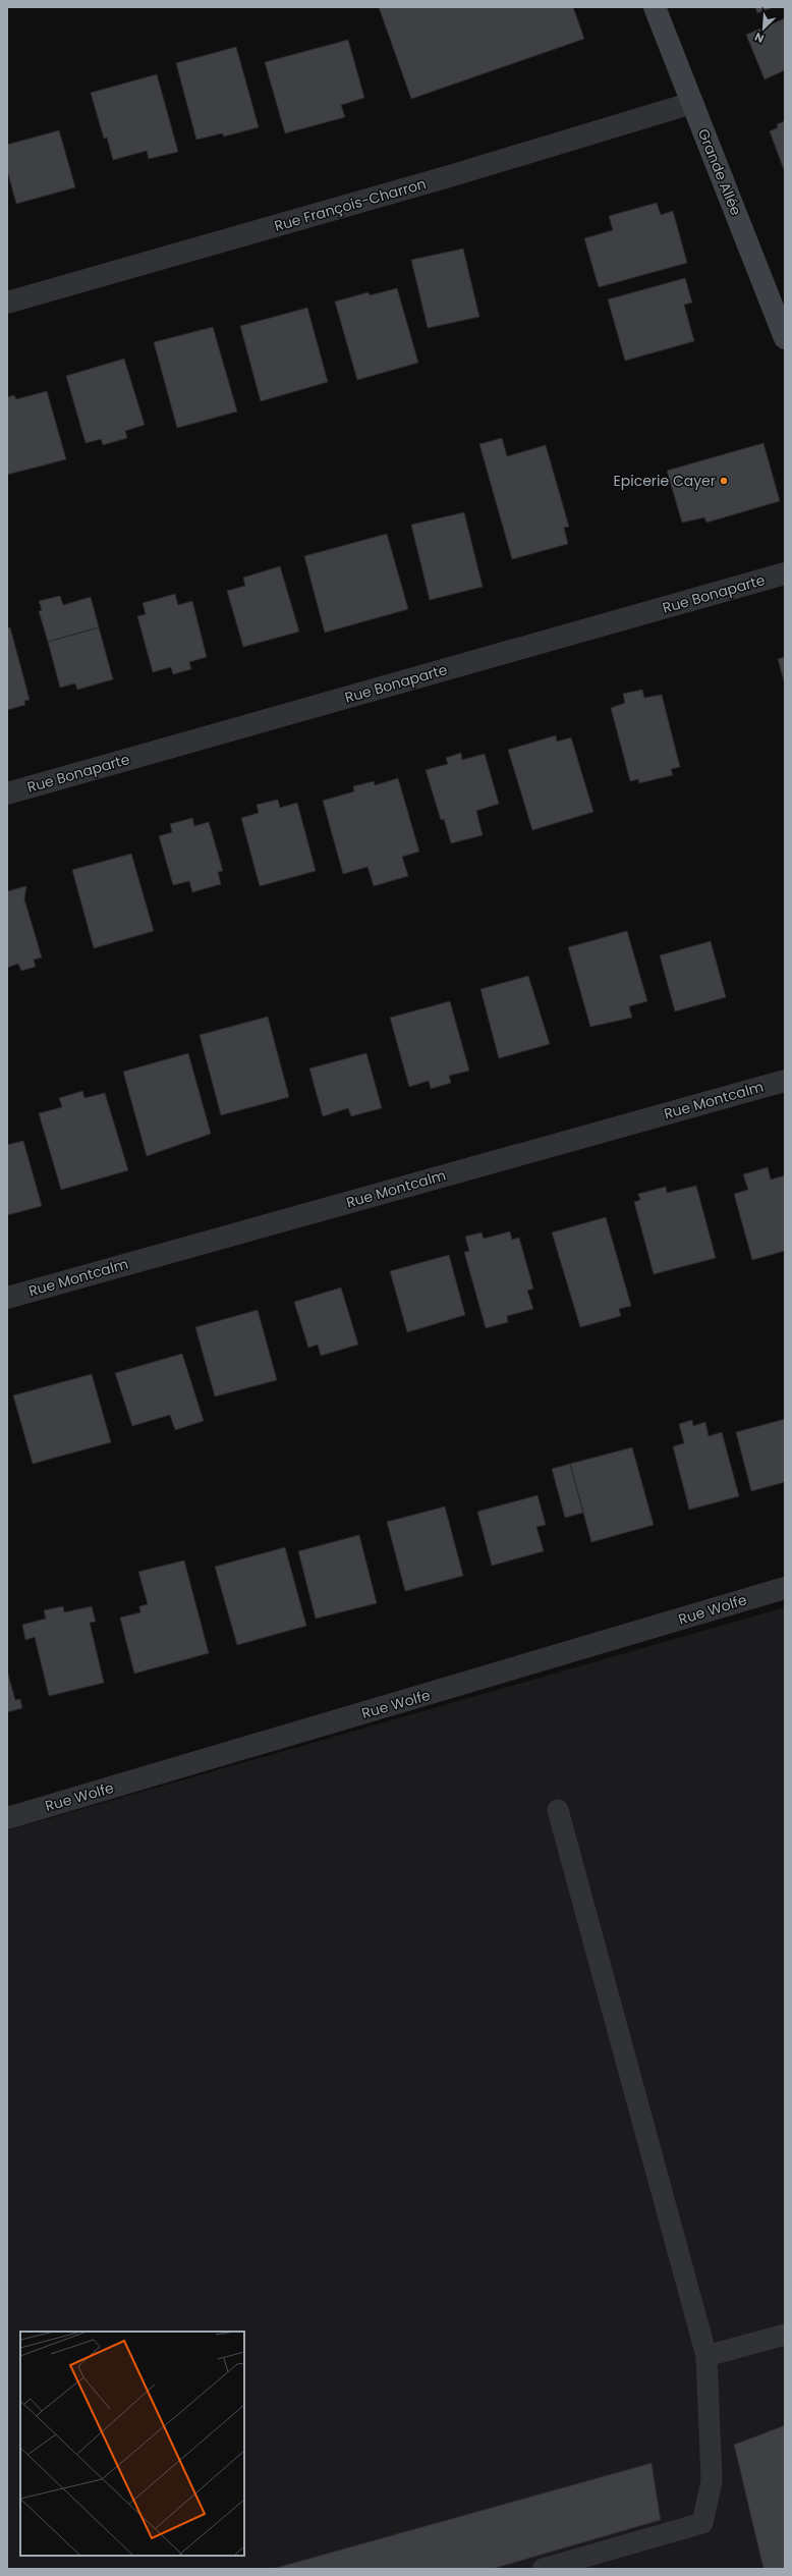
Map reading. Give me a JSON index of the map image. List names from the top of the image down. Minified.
{"streets":{"main road":["Grande Allée"],"street":["Rue François-Charron","Rue Bonaparte","Rue Montcalm","Rue Wolfe"]},"crossings":[["Grande Allée","Rue François-Charron"]],"places":["Epicerie Cayer"],"north":"bottom left"}
